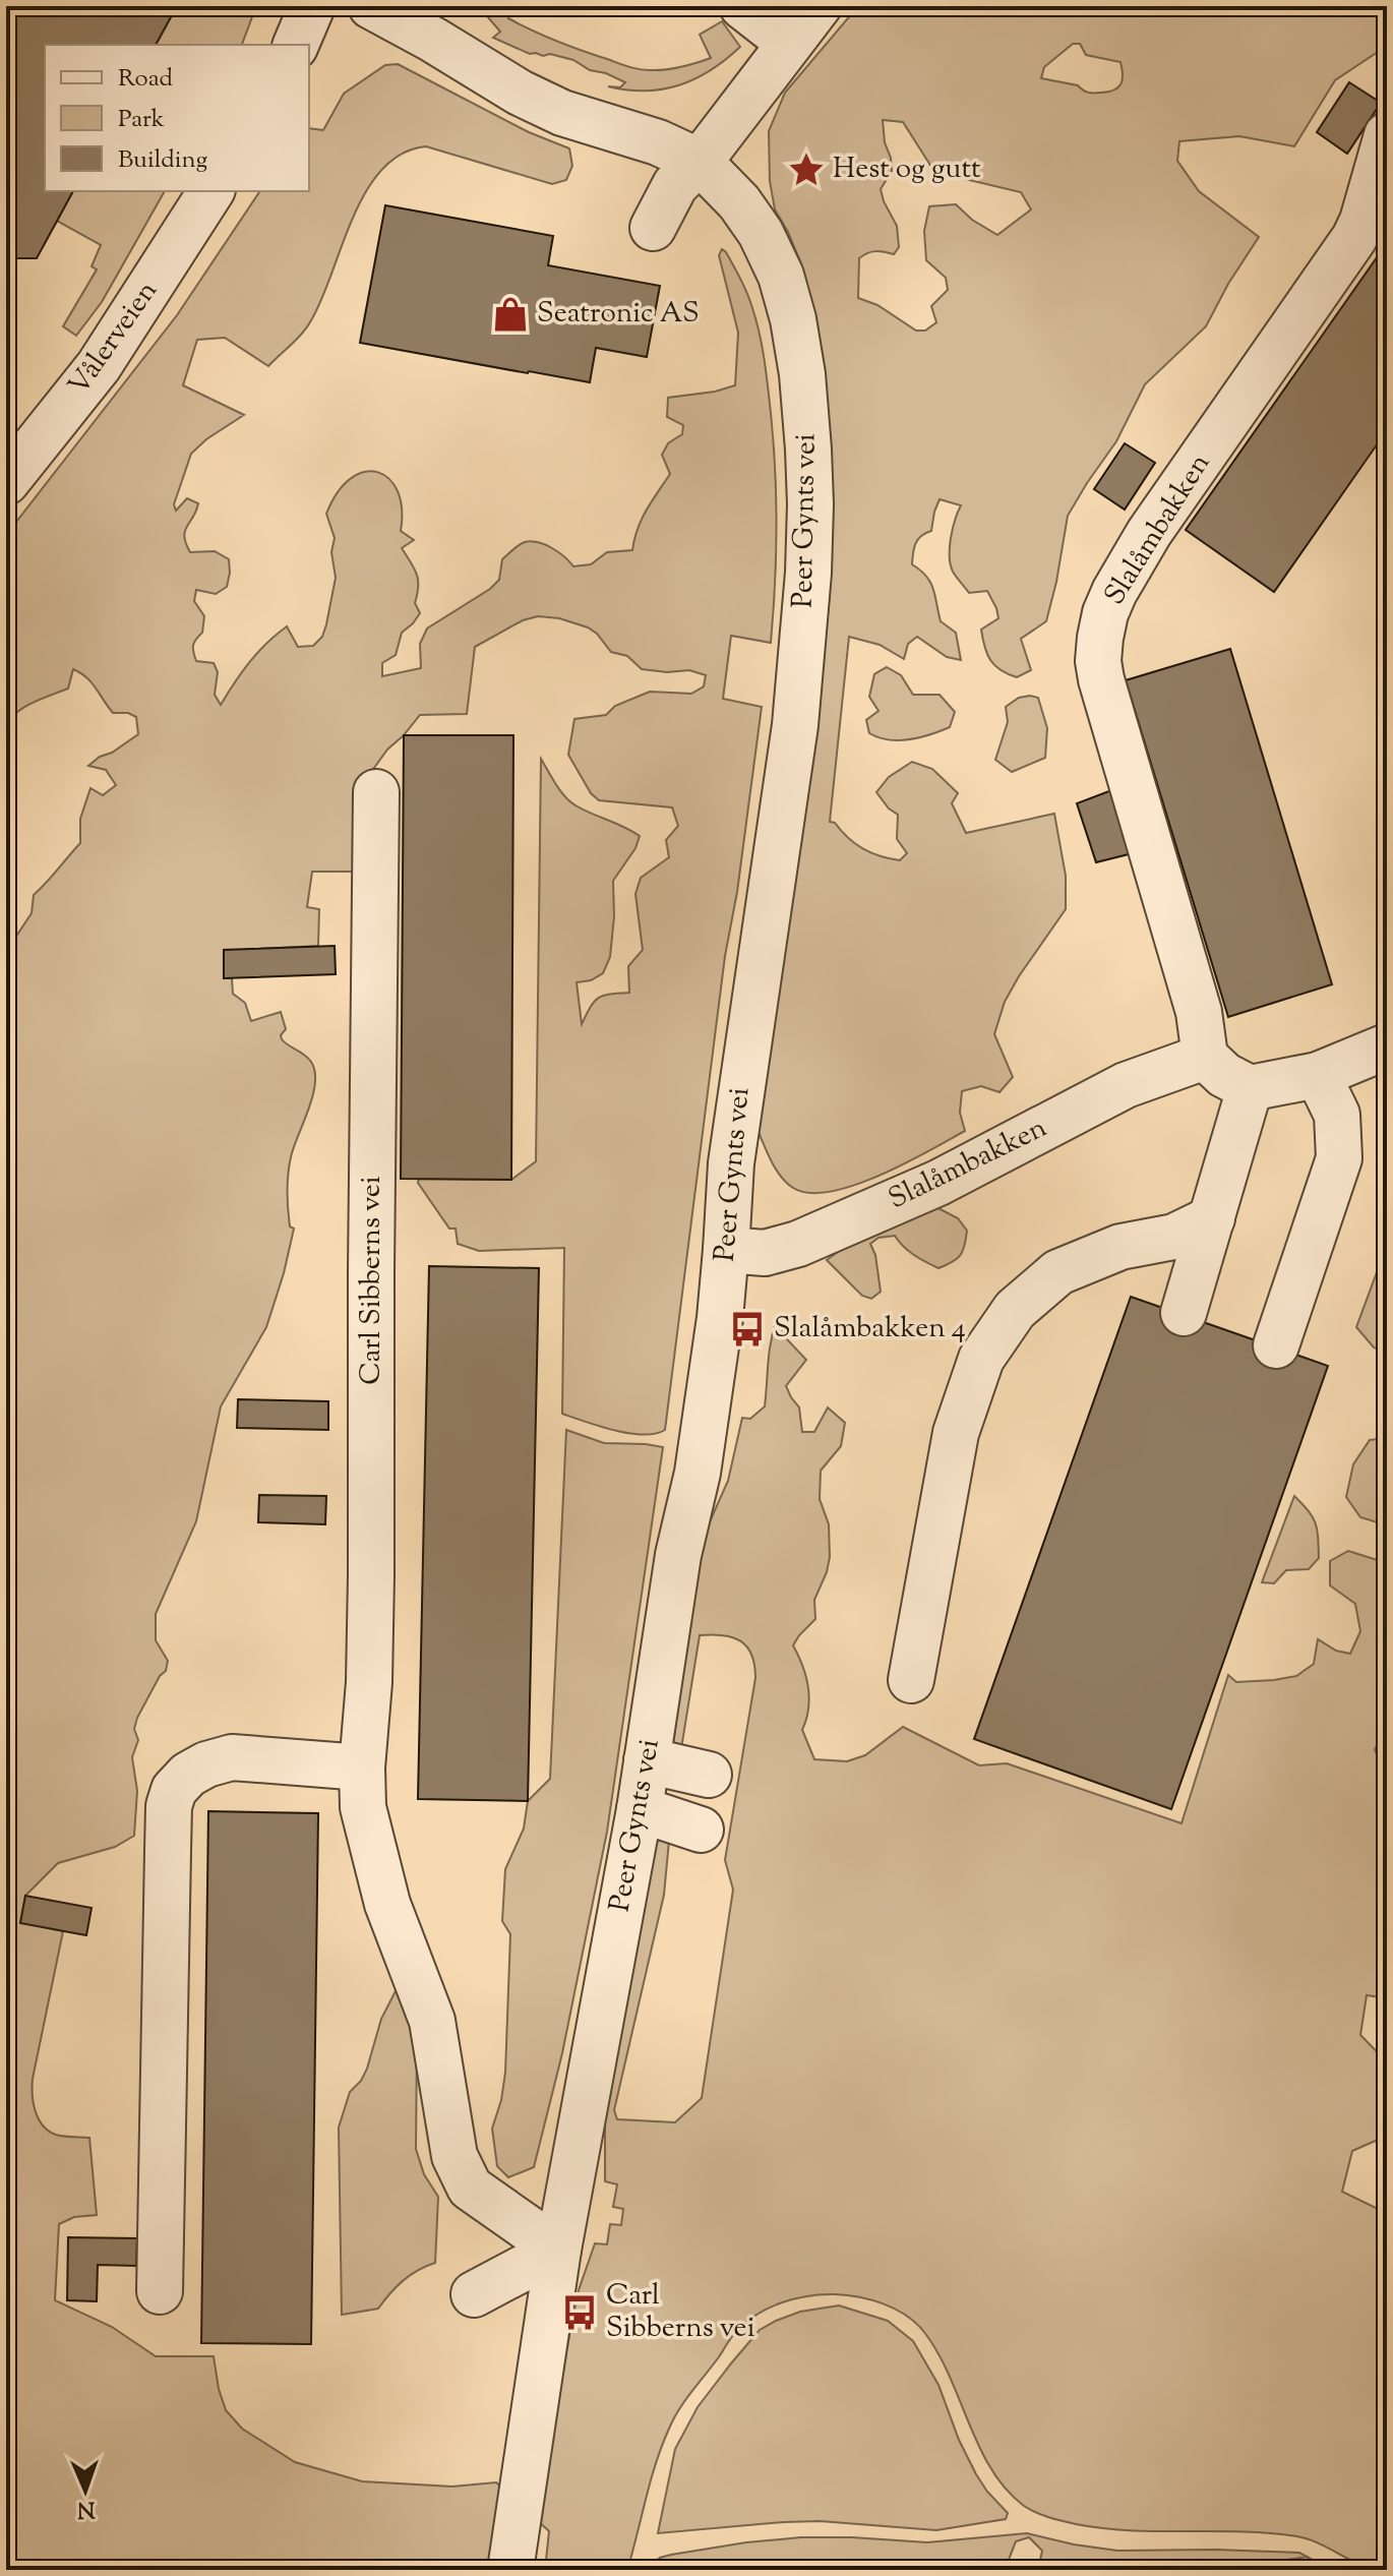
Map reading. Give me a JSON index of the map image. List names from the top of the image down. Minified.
{"streets":{"street":["Vålerveien","Peer Gynts vei","Slalåmbakken","Carl Sibberns vei"]},"crossings":[["Peer Gynts vei","Slalåmbakken"],["Peer Gynts vei","Carl Sibberns vei"]],"places":{"place":["Hest og gutt"],"shop":["Seatronic AS"],"bus stop":["Slalåmbakken 4","Carl Sibberns vei"]},"legend":["Road","Park","Building"],"north":"bottom"}
